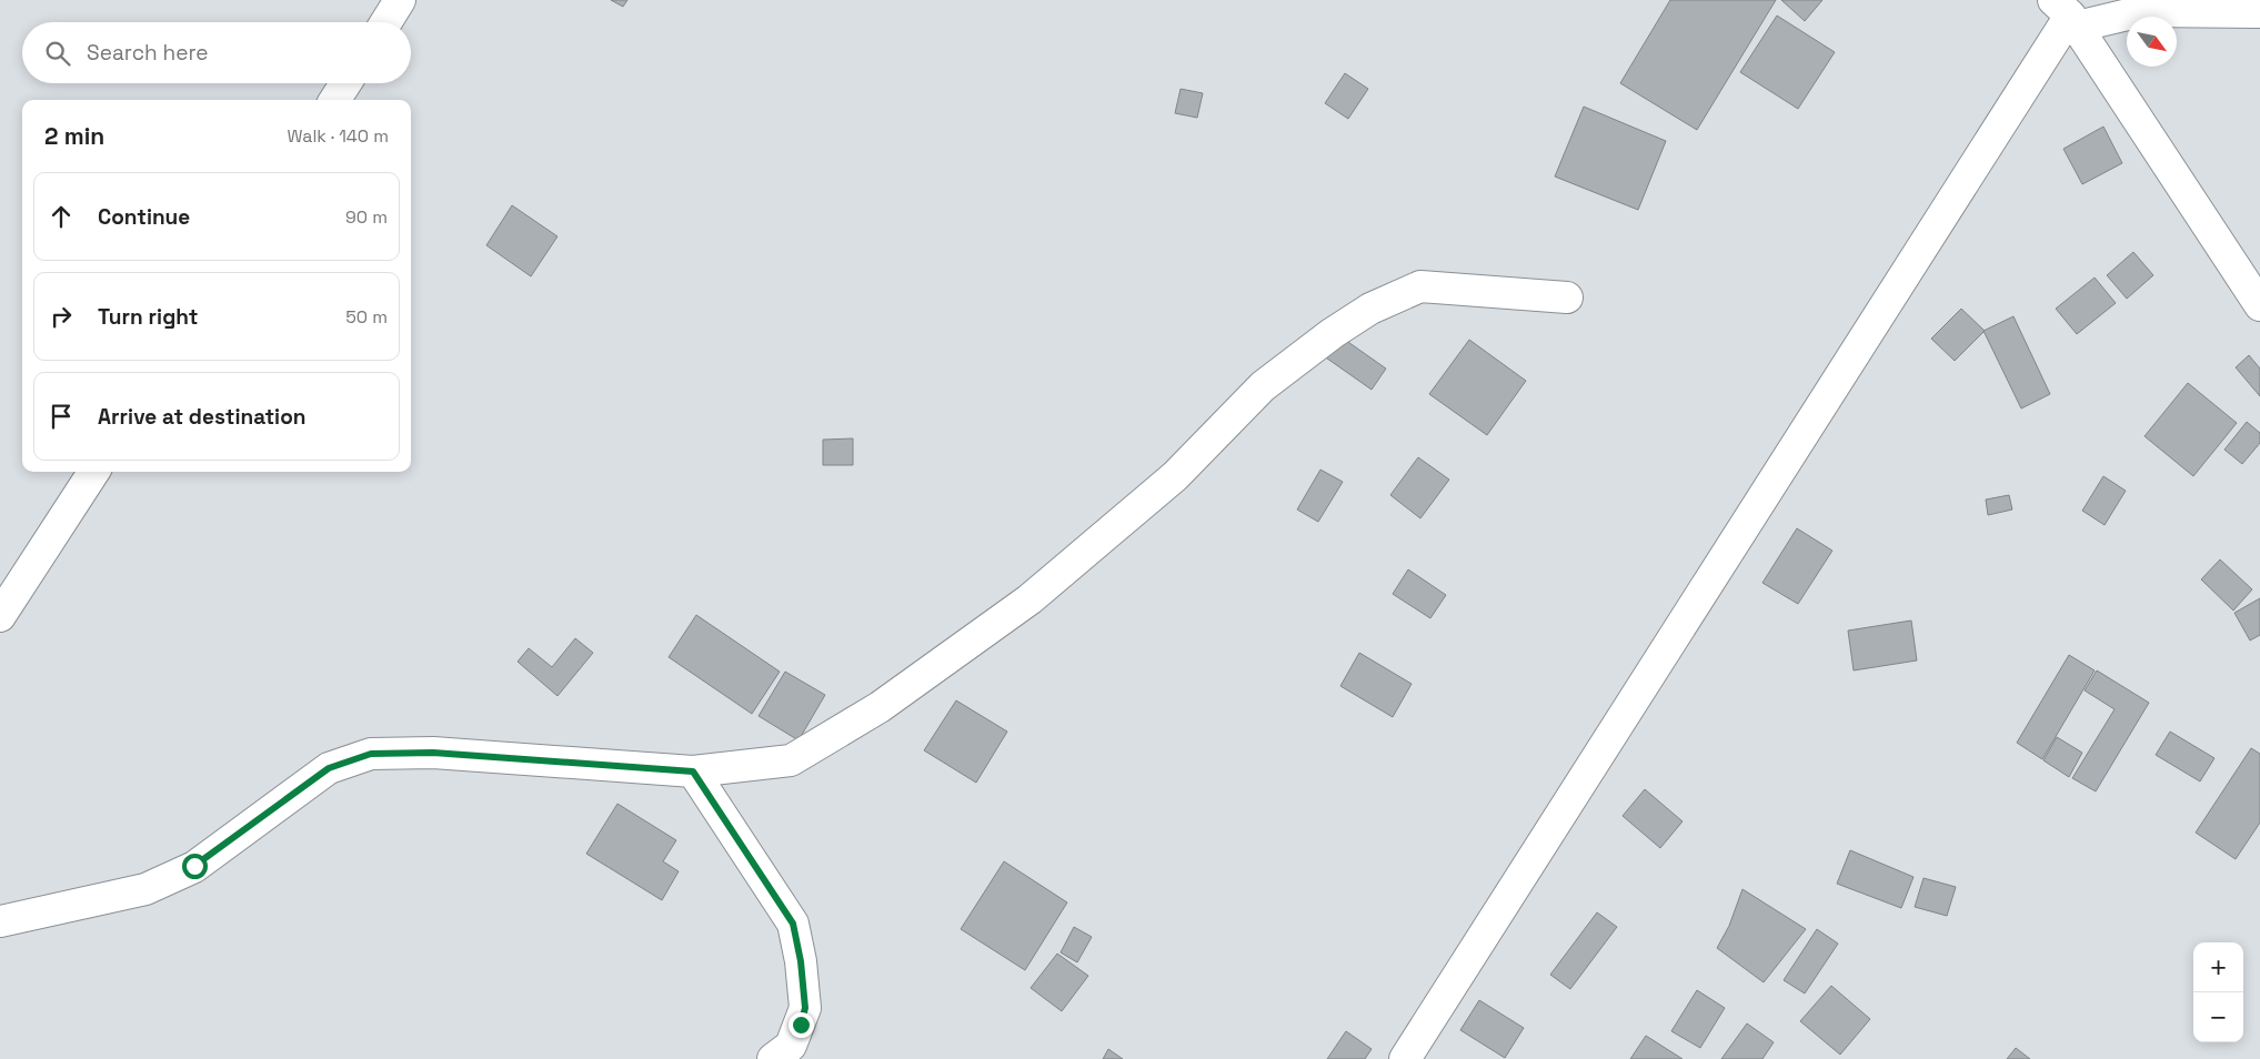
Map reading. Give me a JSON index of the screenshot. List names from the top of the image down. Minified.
{"north":"bottom right","page":{"search":"Search here","heading":["2 min","Walk · 140 m"],"list":[["Continue","90 m"],["Turn right","50 m"],"Arrive at destination"],"map_buttons":["+","−"]}}
